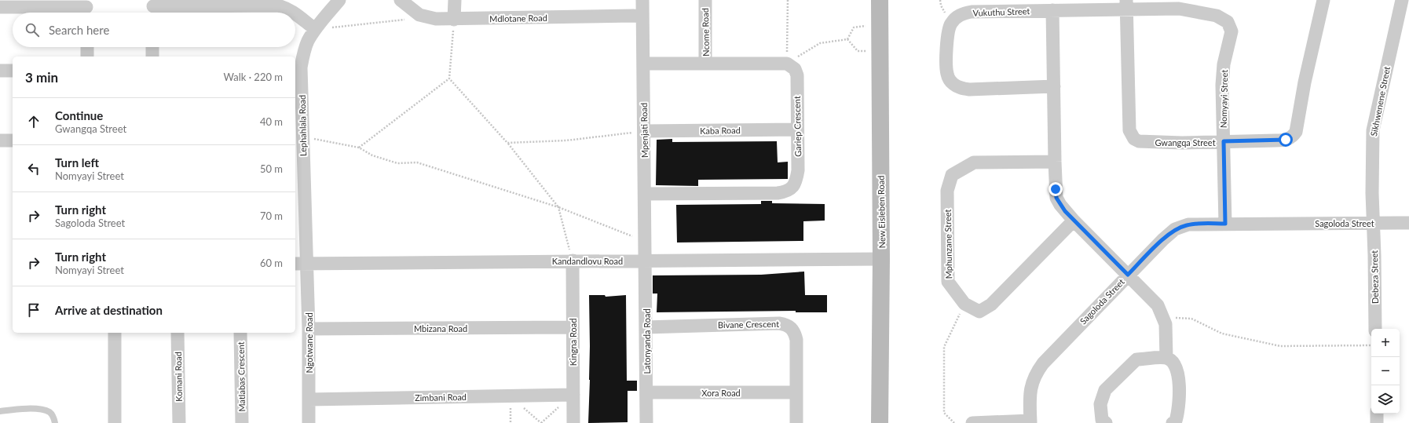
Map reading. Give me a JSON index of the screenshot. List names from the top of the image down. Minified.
{"streets":{"main road":["New Eisleben Road"],"street":["Vukuthu Street","Mdlotane Road","Ncome Road","Nomyayi Street","Sikhwenene Street","Lephahlala Road","Gariep Crescent","Mpenjati Road","Kaba Road","Gwangqa Street","Sagoloda Street","Mphunzane Street","Kandandlovu Road","Debeza Street","Bivane Crescent","Mbizana Road","Latonyanda Road","Kingna Road","Ngotwane Road","Komani Road","Matlabas Crescent","Xora Road","Zimbani Road"]},"crossings":[["Vukuthu Street","Nomyayi Street"],["Vukuthu Street","Gwangqa Street"],["Mdlotane Road","Mpenjati Road"],["Nomyayi Street","Gwangqa Street"],["Nomyayi Street","Sagoloda Street"],["Sikhwenene Street","Sagoloda Street"],["Sikhwenene Street","Debeza Street"],["Lephahlala Road","Kandandlovu Road"],["Lephahlala Road","Ngotwane Road"],["Gariep Crescent","Mpenjati Road"],["Gariep Crescent","Kaba Road"],["Mpenjati Road","Kaba Road"],["Mpenjati Road","Kandandlovu Road"],["Mpenjati Road","Latonyanda Road"],["New Eisleben Road","Kandandlovu Road"],["Sagoloda Street","Debeza Street"],["Kandandlovu Road","Latonyanda Road"],["Kandandlovu Road","Kingna Road"],["Kandandlovu Road","Ngotwane Road"],["Bivane Crescent","Latonyanda Road"],["Bivane Crescent","Xora Road"],["Mbizana Road","Kingna Road"],["Mbizana Road","Ngotwane Road"],["Latonyanda Road","Xora Road"],["Kingna Road","Zimbani Road"],["Ngotwane Road","Zimbani Road"]],"page":{"search":"Search here","heading":["3 min","Walk · 220 m"],"list":[["Continue","Gwangqa Street","40 m"],["Turn left","Nomyayi Street","50 m"],["Turn right","Sagoloda Street","70 m"],["Turn right","Nomyayi Street","60 m"],"Arrive at destination"],"map_buttons":["+","−"]}}
